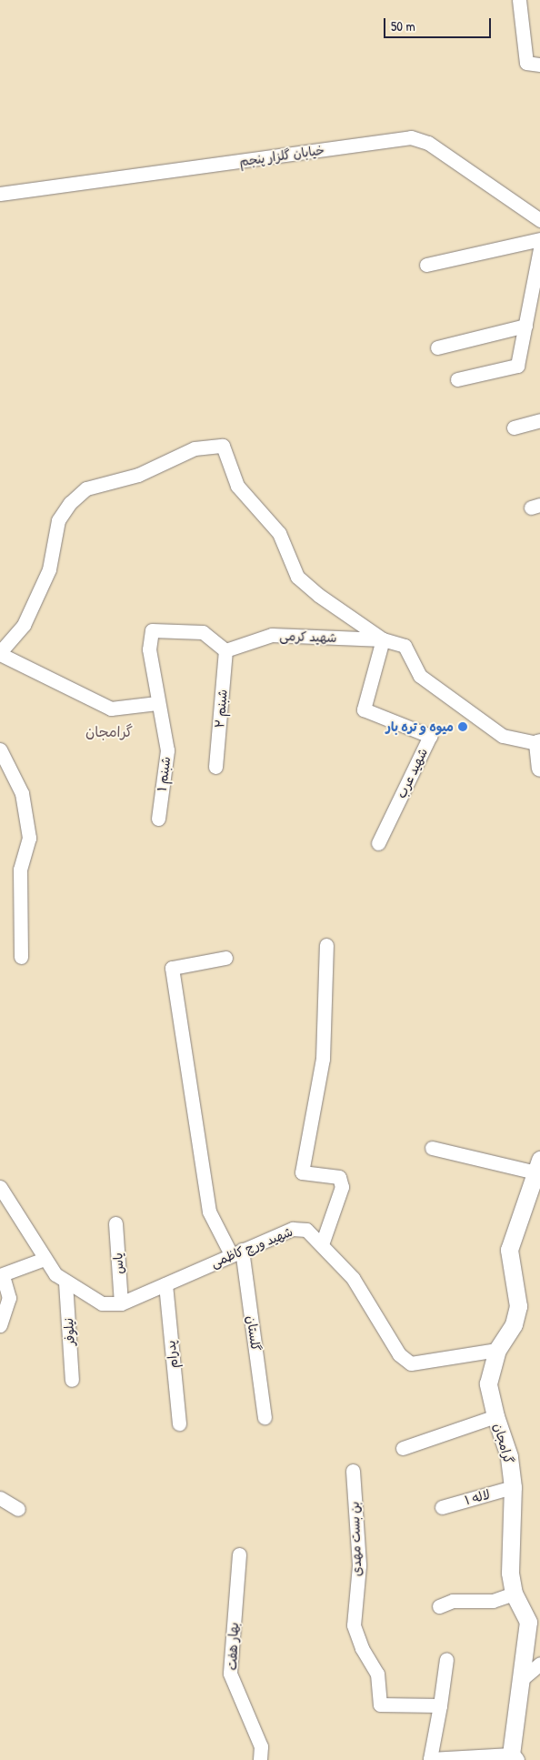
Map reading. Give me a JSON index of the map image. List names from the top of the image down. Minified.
{"streets":{"street":["خیابان گلزار پنجم","شهید کرمی","شبنم ۲","شهید عرب","شبنم ۱","شهید ورچ کاظمی","یاس","نیلوفر","گلستان","پدرام","گرامجان","لاله ۱","بن بست مهدی","بهار هفت"]},"crossings":[["شهید کرمی","شبنم ۲"],["شهید کرمی","شهید عرب"],["شهید ورچ کاظمی","یاس"],["شهید ورچ کاظمی","نیلوفر"],["شهید ورچ کاظمی","گلستان"],["شهید ورچ کاظمی","پدرام"],["شهید ورچ کاظمی","گرامجان"],["گرامجان","لاله ۱"]],"districts":["گرامجان"],"places":["میوه و تره بار"],"scale_bar":"50 m"}
